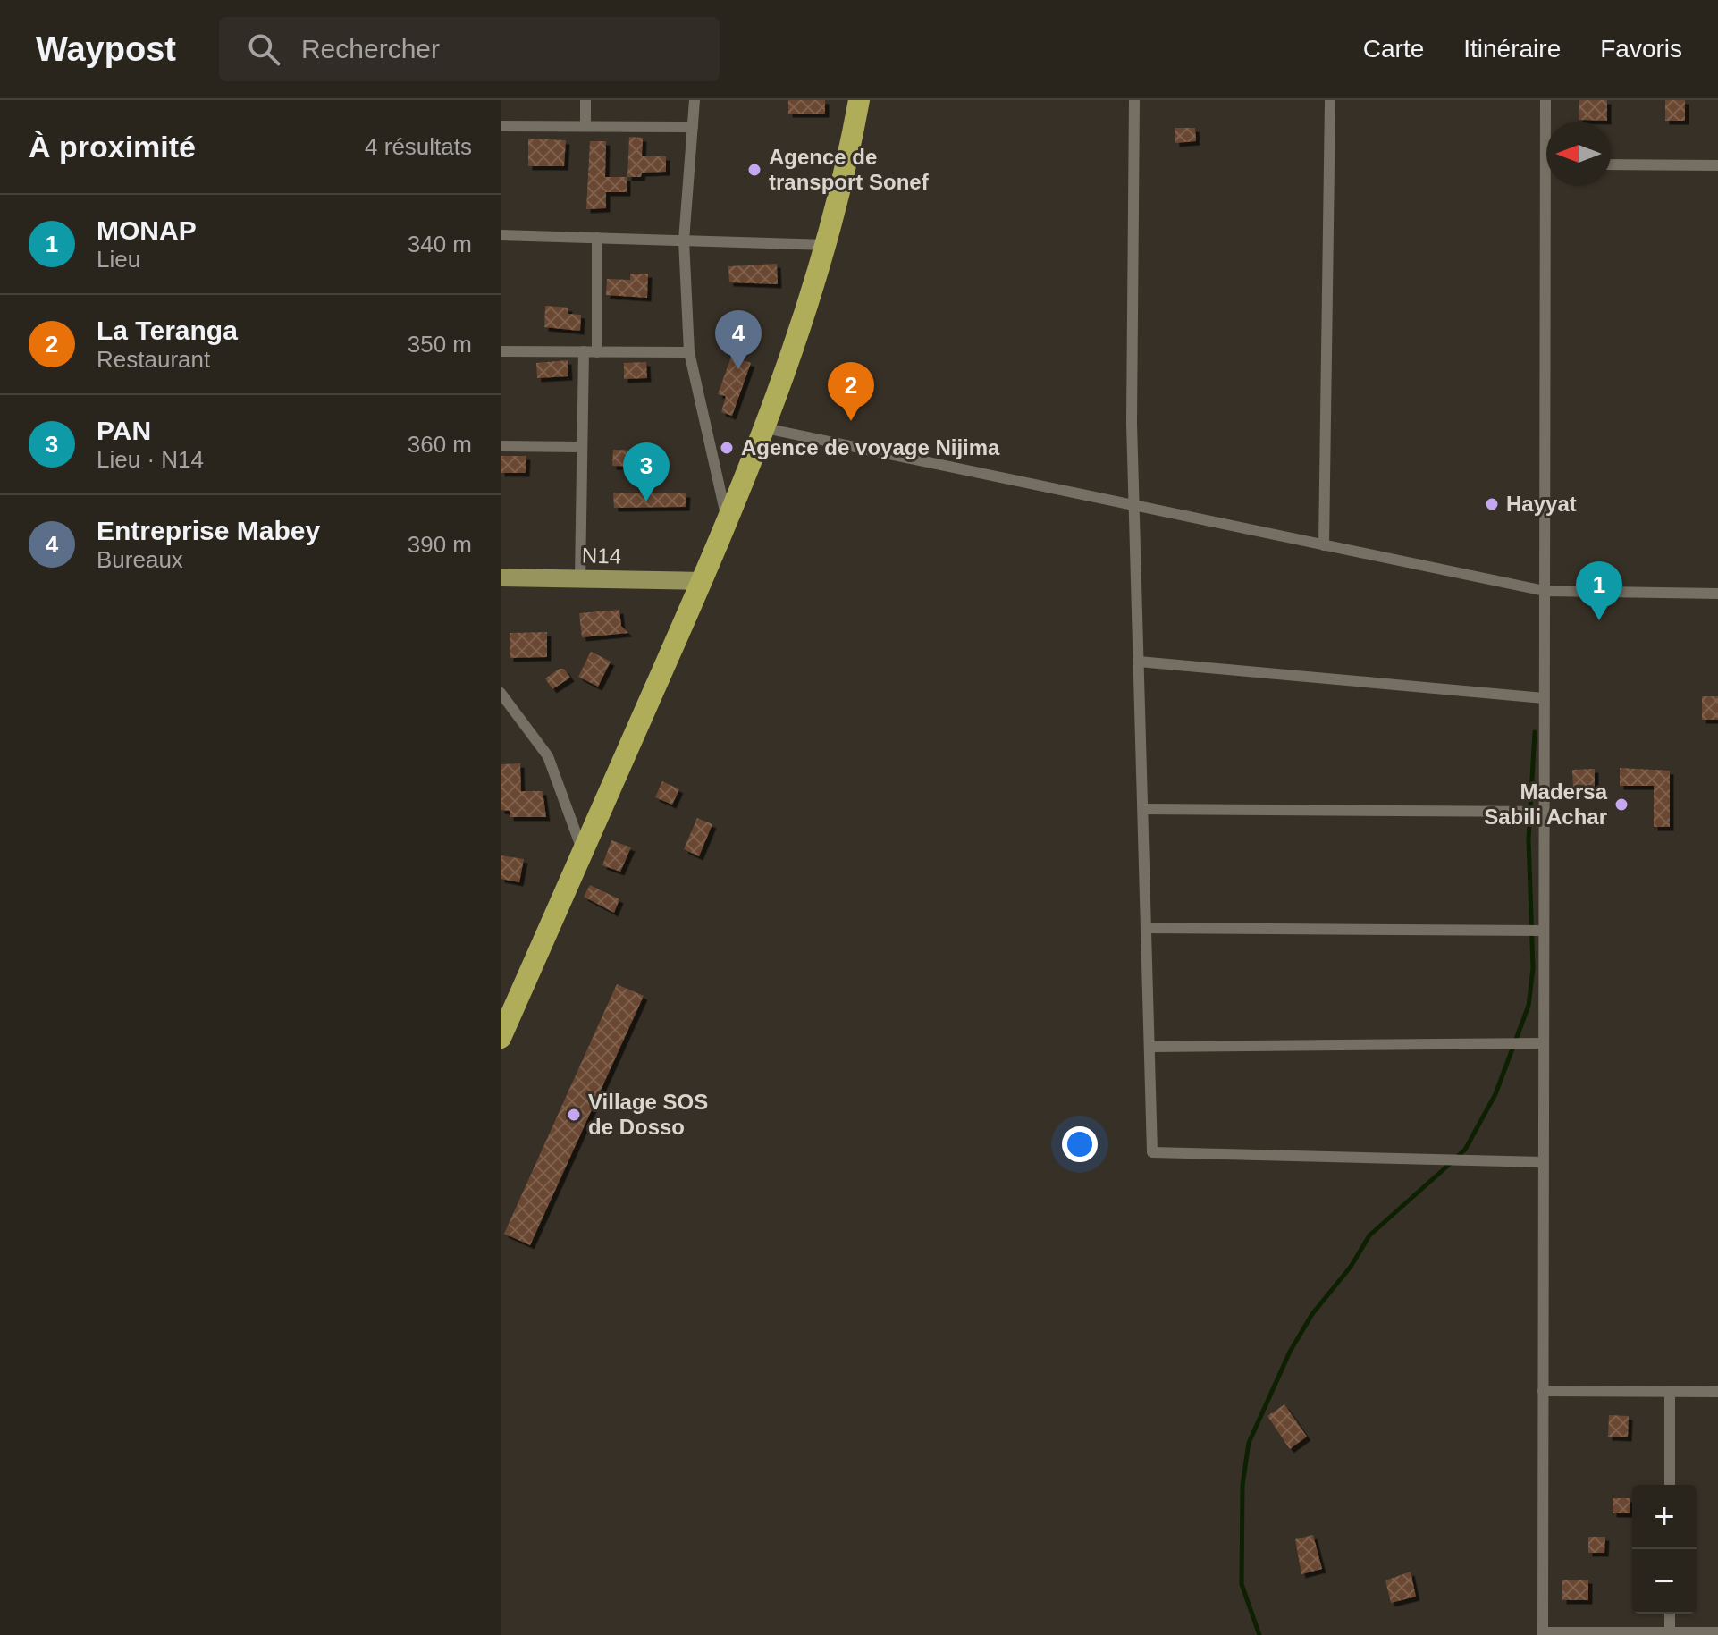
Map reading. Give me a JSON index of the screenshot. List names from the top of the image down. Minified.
{"streets":{"main road":["N14"]},"places":["Agence de transport Sonef","Agence de voyage Nijima","Hayyat","Madersa Sabili Achar","Village SOS de Dosso"],"north":"left","page":{"header":"Waypost","search":"Rechercher","nav":["Carte","Itinéraire","Favoris"],"heading":["À proximité","4 résultats"],"list":[{"mark":"1","name":"MONAP","note":"Lieu","value":"340 m"},{"mark":"2","name":"La Teranga","note":"Restaurant","value":"350 m"},{"mark":"3","name":"PAN","note":"Lieu · N14","value":"360 m"},{"mark":"4","name":"Entreprise Mabey","note":"Bureaux","value":"390 m"}],"pins":["4","2","3","1"],"map_buttons":["+","−"]}}
